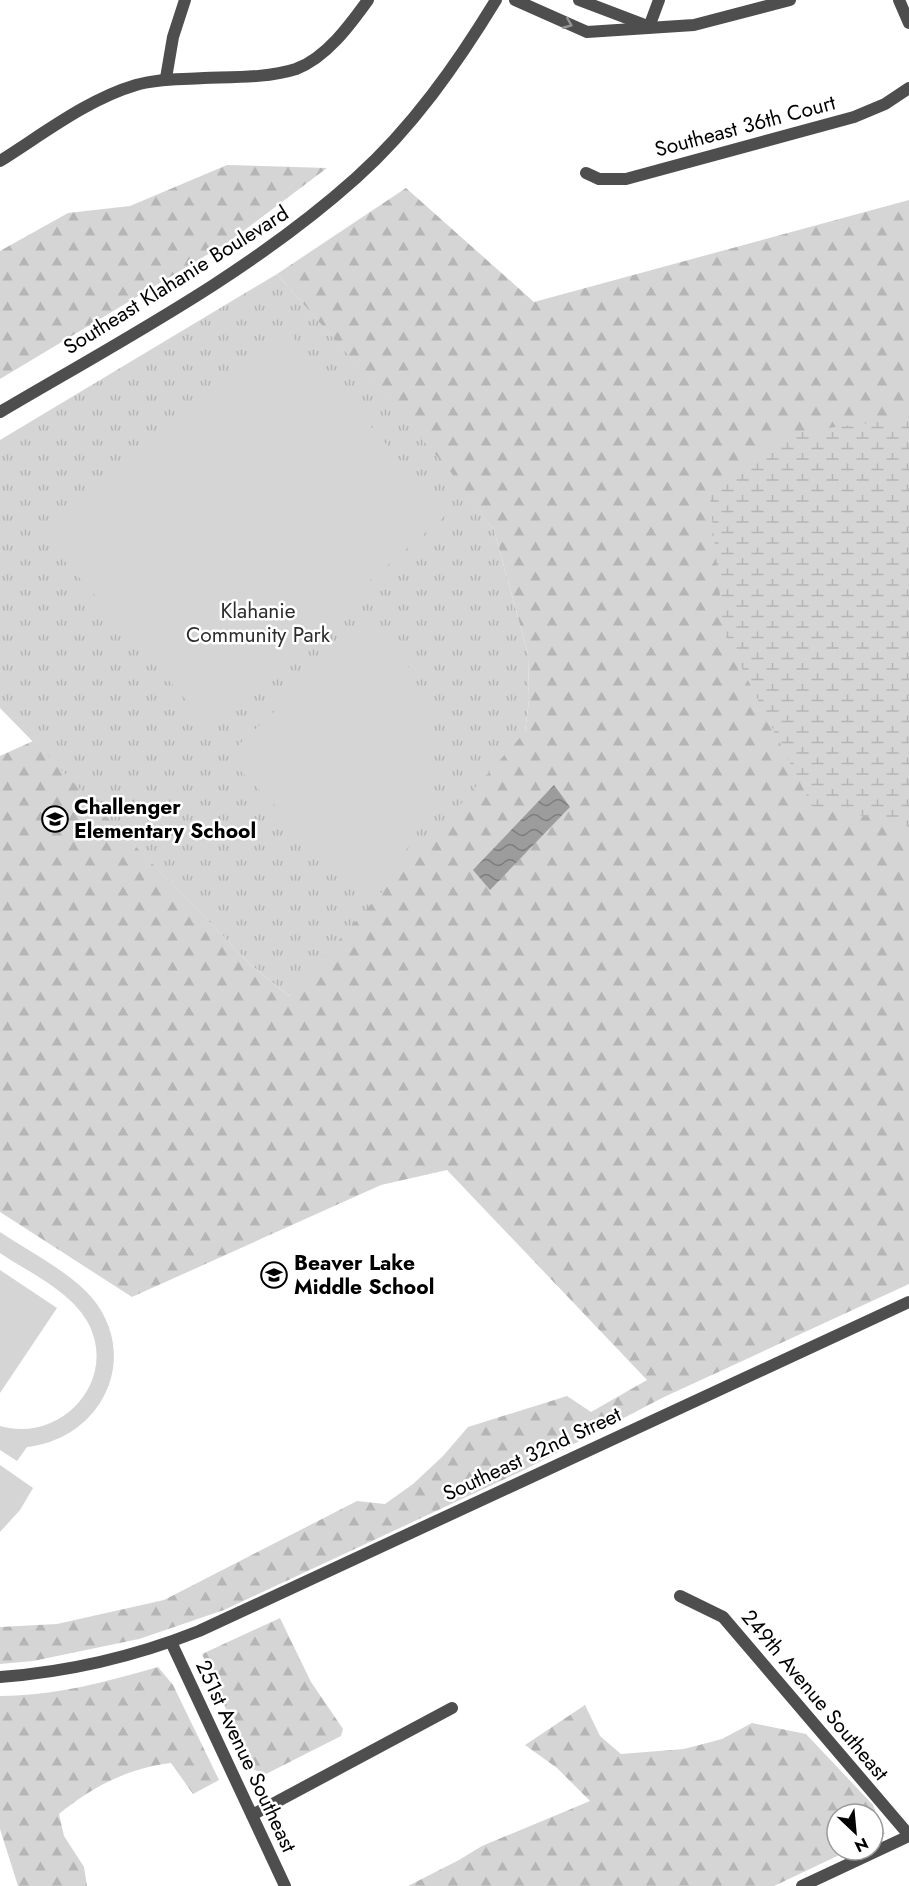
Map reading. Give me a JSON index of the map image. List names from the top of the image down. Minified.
{"streets":{"street":["Southeast 36th Court","Southeast Klahanie Boulevard","Southeast 32nd Street","249th Avenue Southeast","251st Avenue Southeast"]},"crossings":[["Southeast 32nd Street","251st Avenue Southeast"]],"parks":["Klahanie Community Park"],"places":{"school or university":["Challenger Elementary School","Beaver Lake Middle School"]},"north":"bottom right"}
